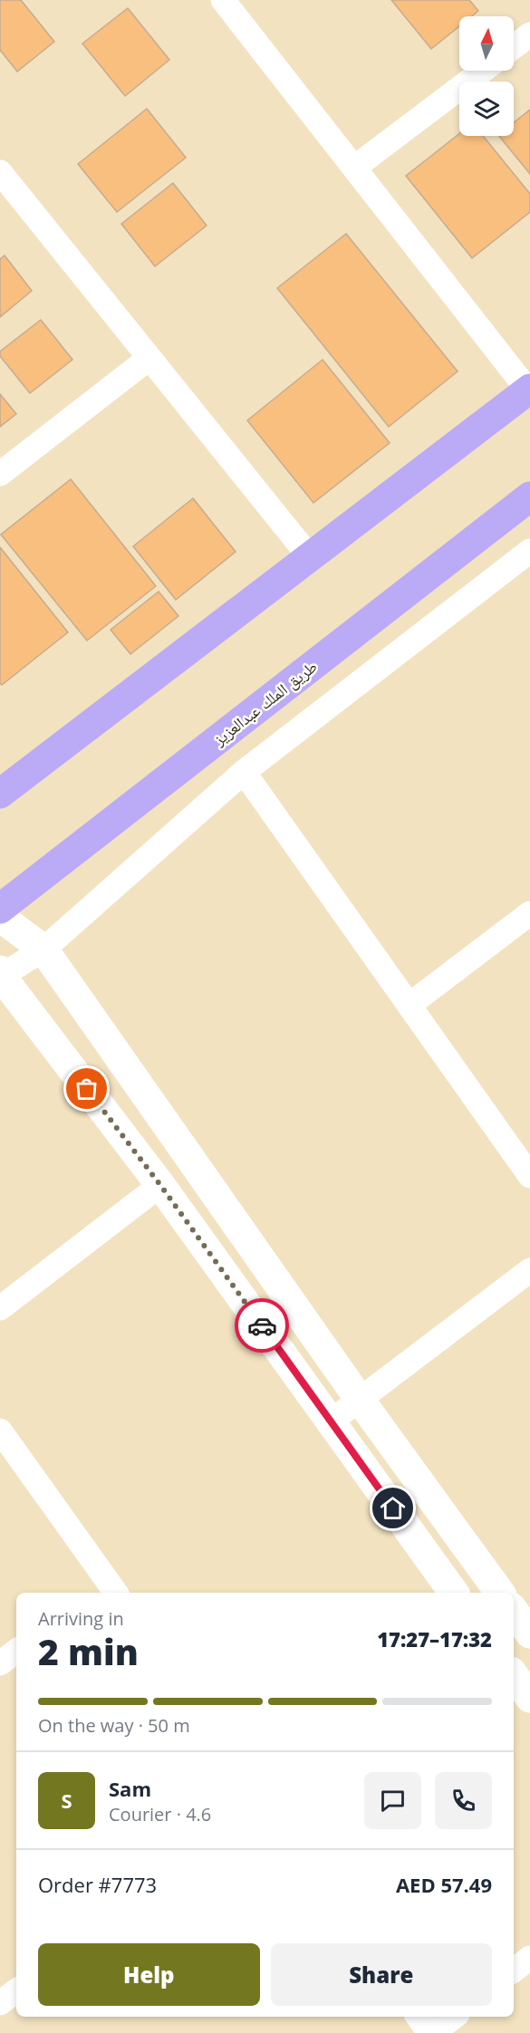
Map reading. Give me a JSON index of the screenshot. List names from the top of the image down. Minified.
{"streets":{"highway":["طريق الملك عبدالعزيز"]},"north":"top","page":{"heading":["2 min","Arriving in","17:27–17:32"],"panel":["Sam","Courier · 4.6","Order #7773","AED 57.49"],"bar":"On the way · 50 m","round":"S","buttons":["Help","Share"]}}
